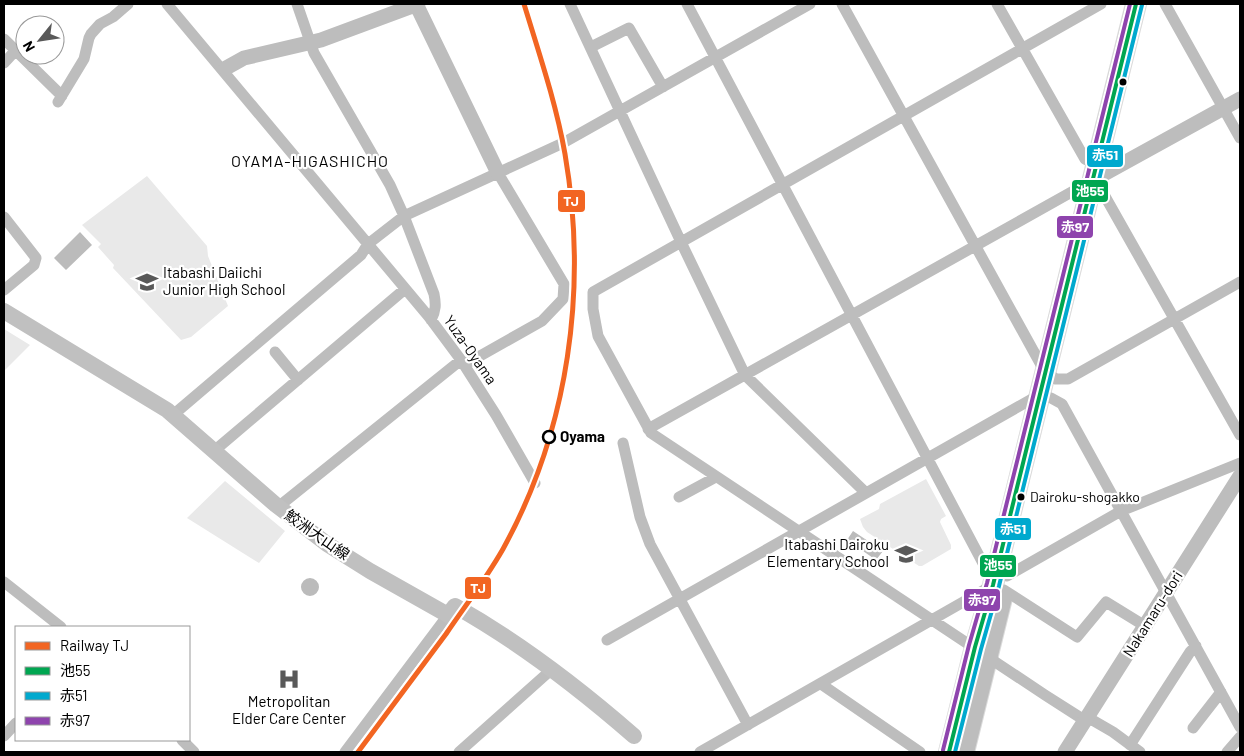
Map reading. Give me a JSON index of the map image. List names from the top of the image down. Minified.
{"streets":{"main road":["鮫洲大山線"],"street":["Yuza-Oyama","Nakamaru-dori"]},"districts":["OYAMA-HIGASHICHO"],"places":{"school or university":["Itabashi Daiichi Junior High School","Itabashi Dairoku Elementary School"],"other":["Oyama","Dairoku-shogakko"],"hospital":["Metropolitan Elder Care Center"]},"lines":["rail line TJ","transit line 池55","transit line 赤97","transit line 赤51"],"legend":["Railway TJ","池55","赤51","赤97"],"north":"bottom left"}
